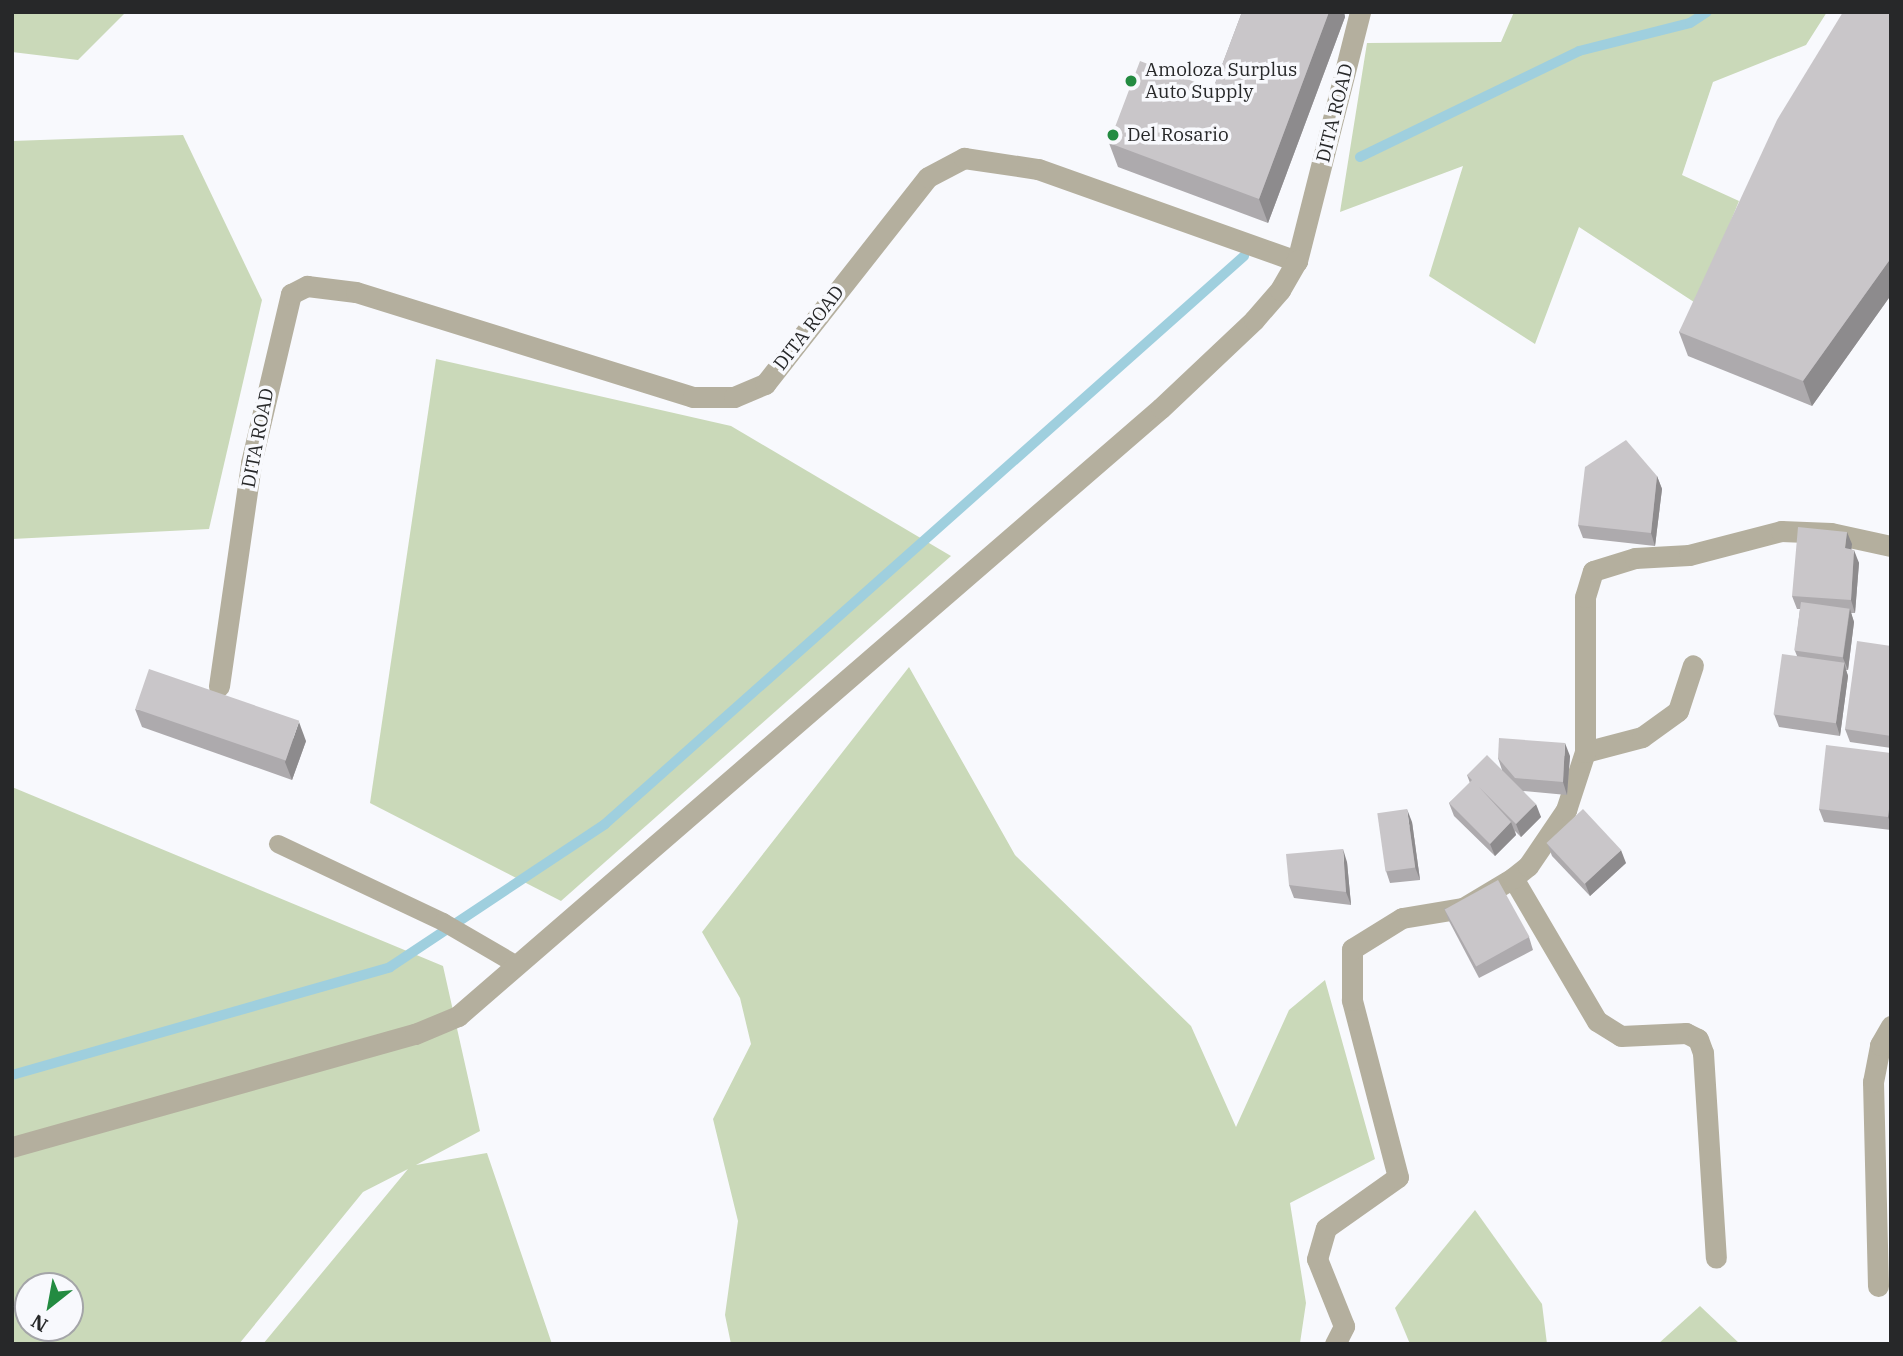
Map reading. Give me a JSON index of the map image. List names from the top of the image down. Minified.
{"streets":{"street":["DITA ROAD"]},"places":["Amoloza Surplus Auto Supply","Del Rosario"],"north":"bottom left"}
